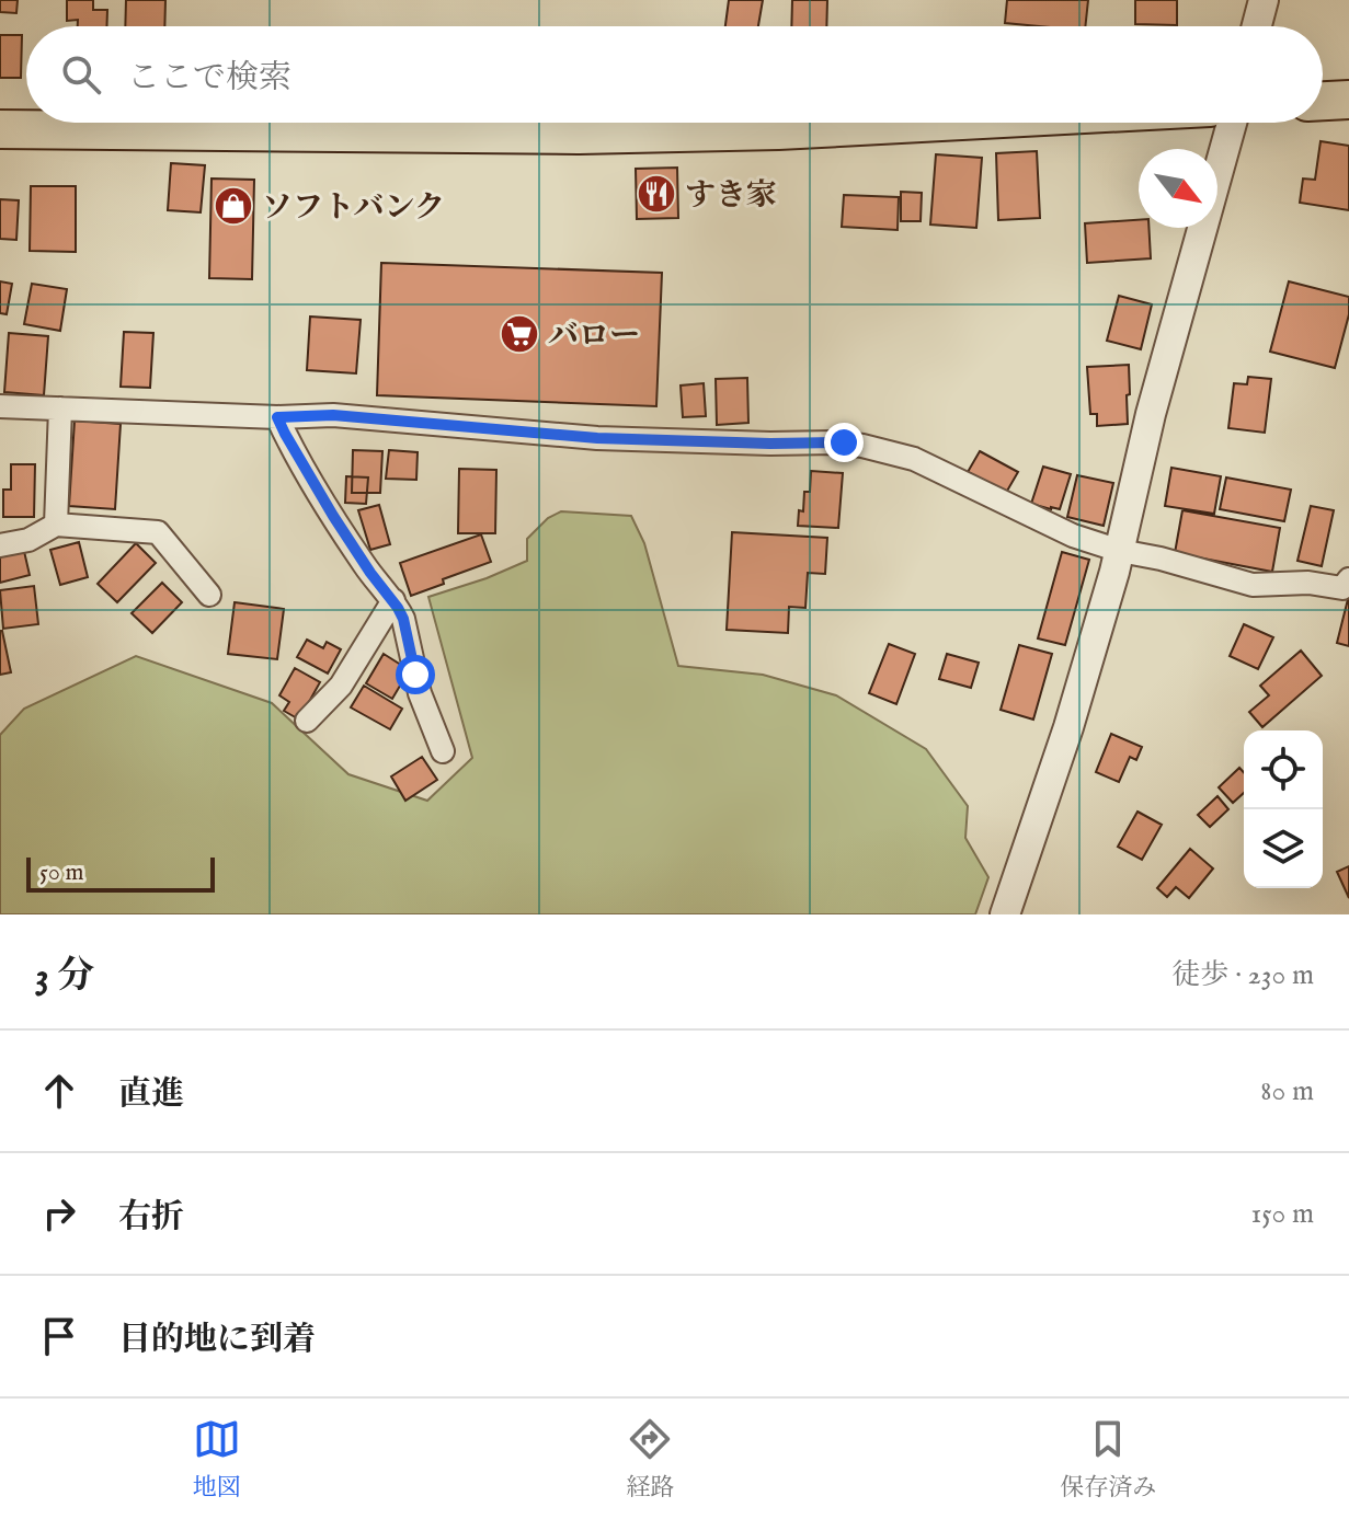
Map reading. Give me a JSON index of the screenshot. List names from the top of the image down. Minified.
{"places":{"restaurant":["すき家"],"shop":["ソフトバンク"],"supermarket":["バロー"]},"scale_bar":"50 m","north":"bottom right","page":{"search":"ここで検索","scale":"50 m","heading":["3 分","徒歩 · 230 m"],"list":[["直進","80 m"],["右折","150 m"],"目的地に到着"],"nav":["地図","経路","保存済み"]}}
